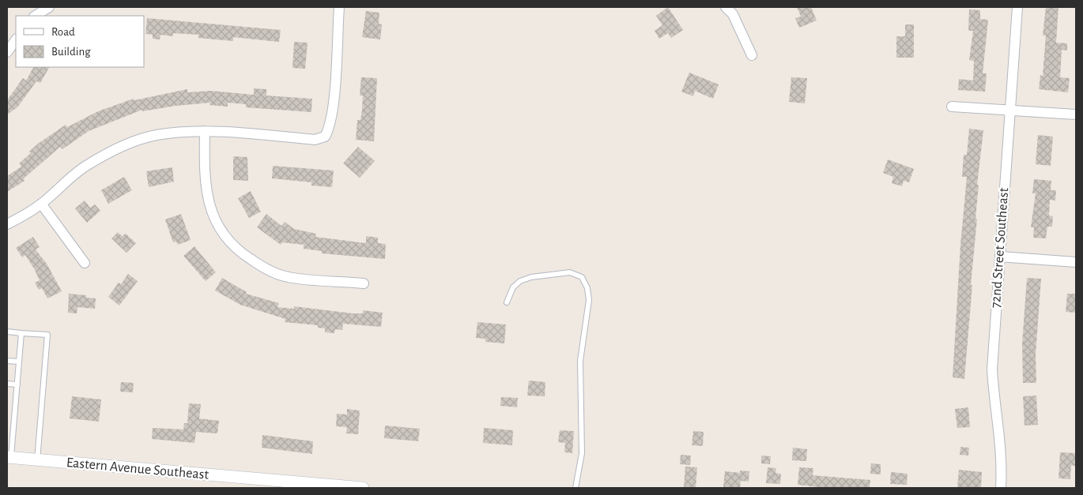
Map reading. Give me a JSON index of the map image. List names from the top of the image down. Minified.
{"streets":{"street":["72nd Street Southeast","Eastern Avenue Southeast"]},"legend":["Road","Building"]}
